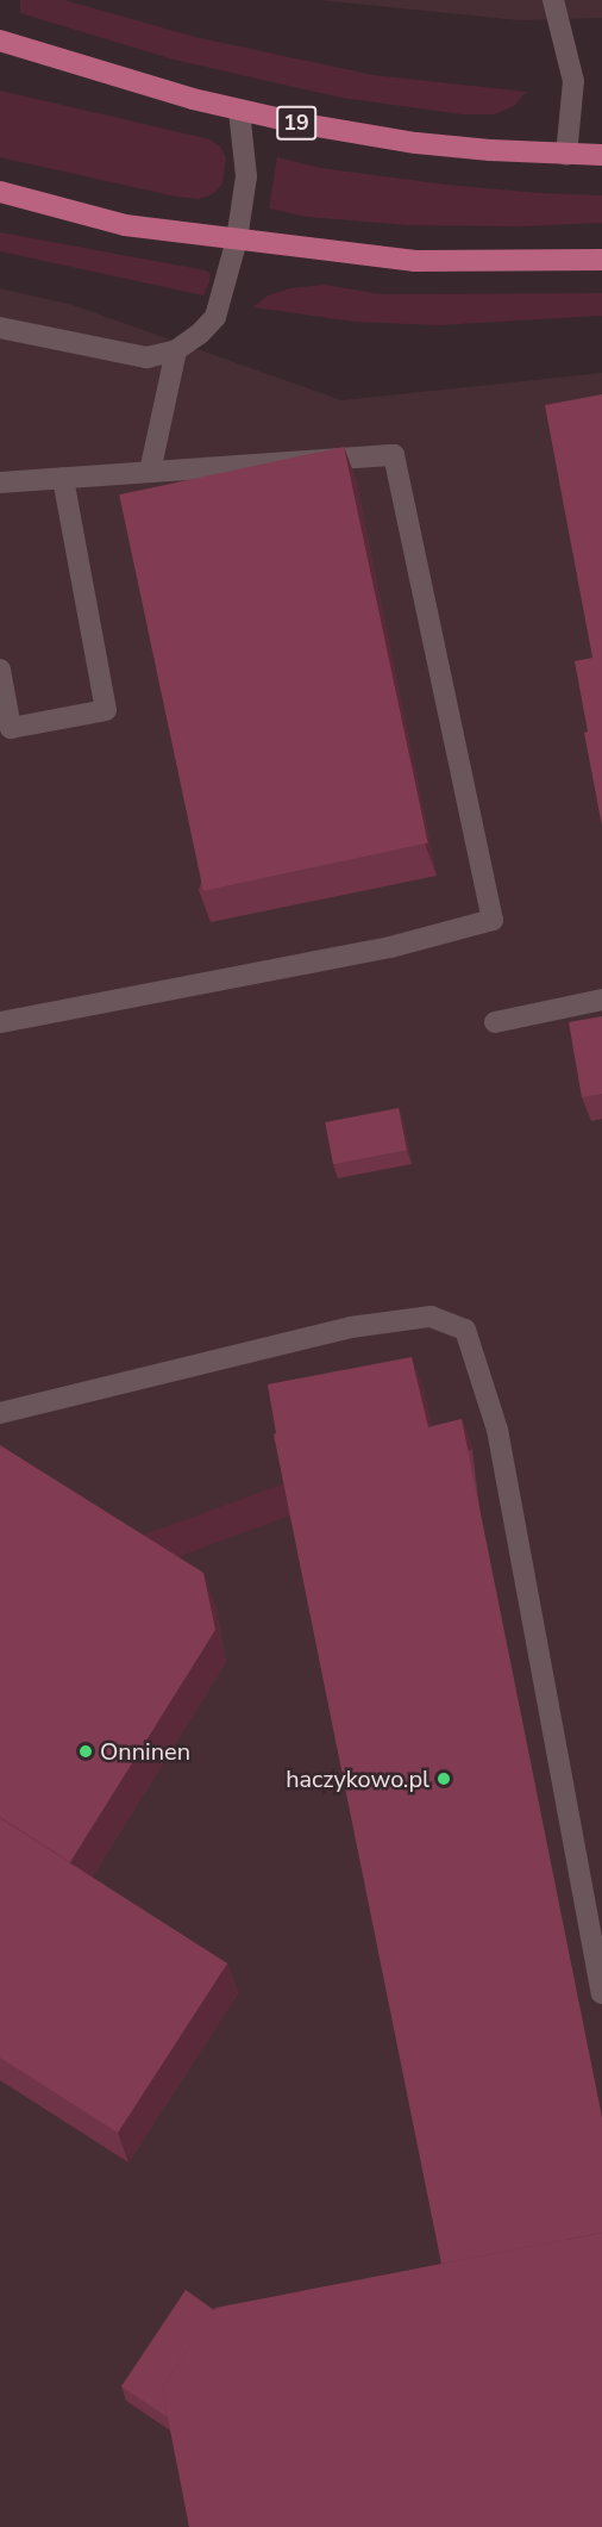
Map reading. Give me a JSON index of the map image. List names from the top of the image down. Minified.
{"streets":{"main road":["19"]},"places":["Onninen","haczykowo.pl"]}
